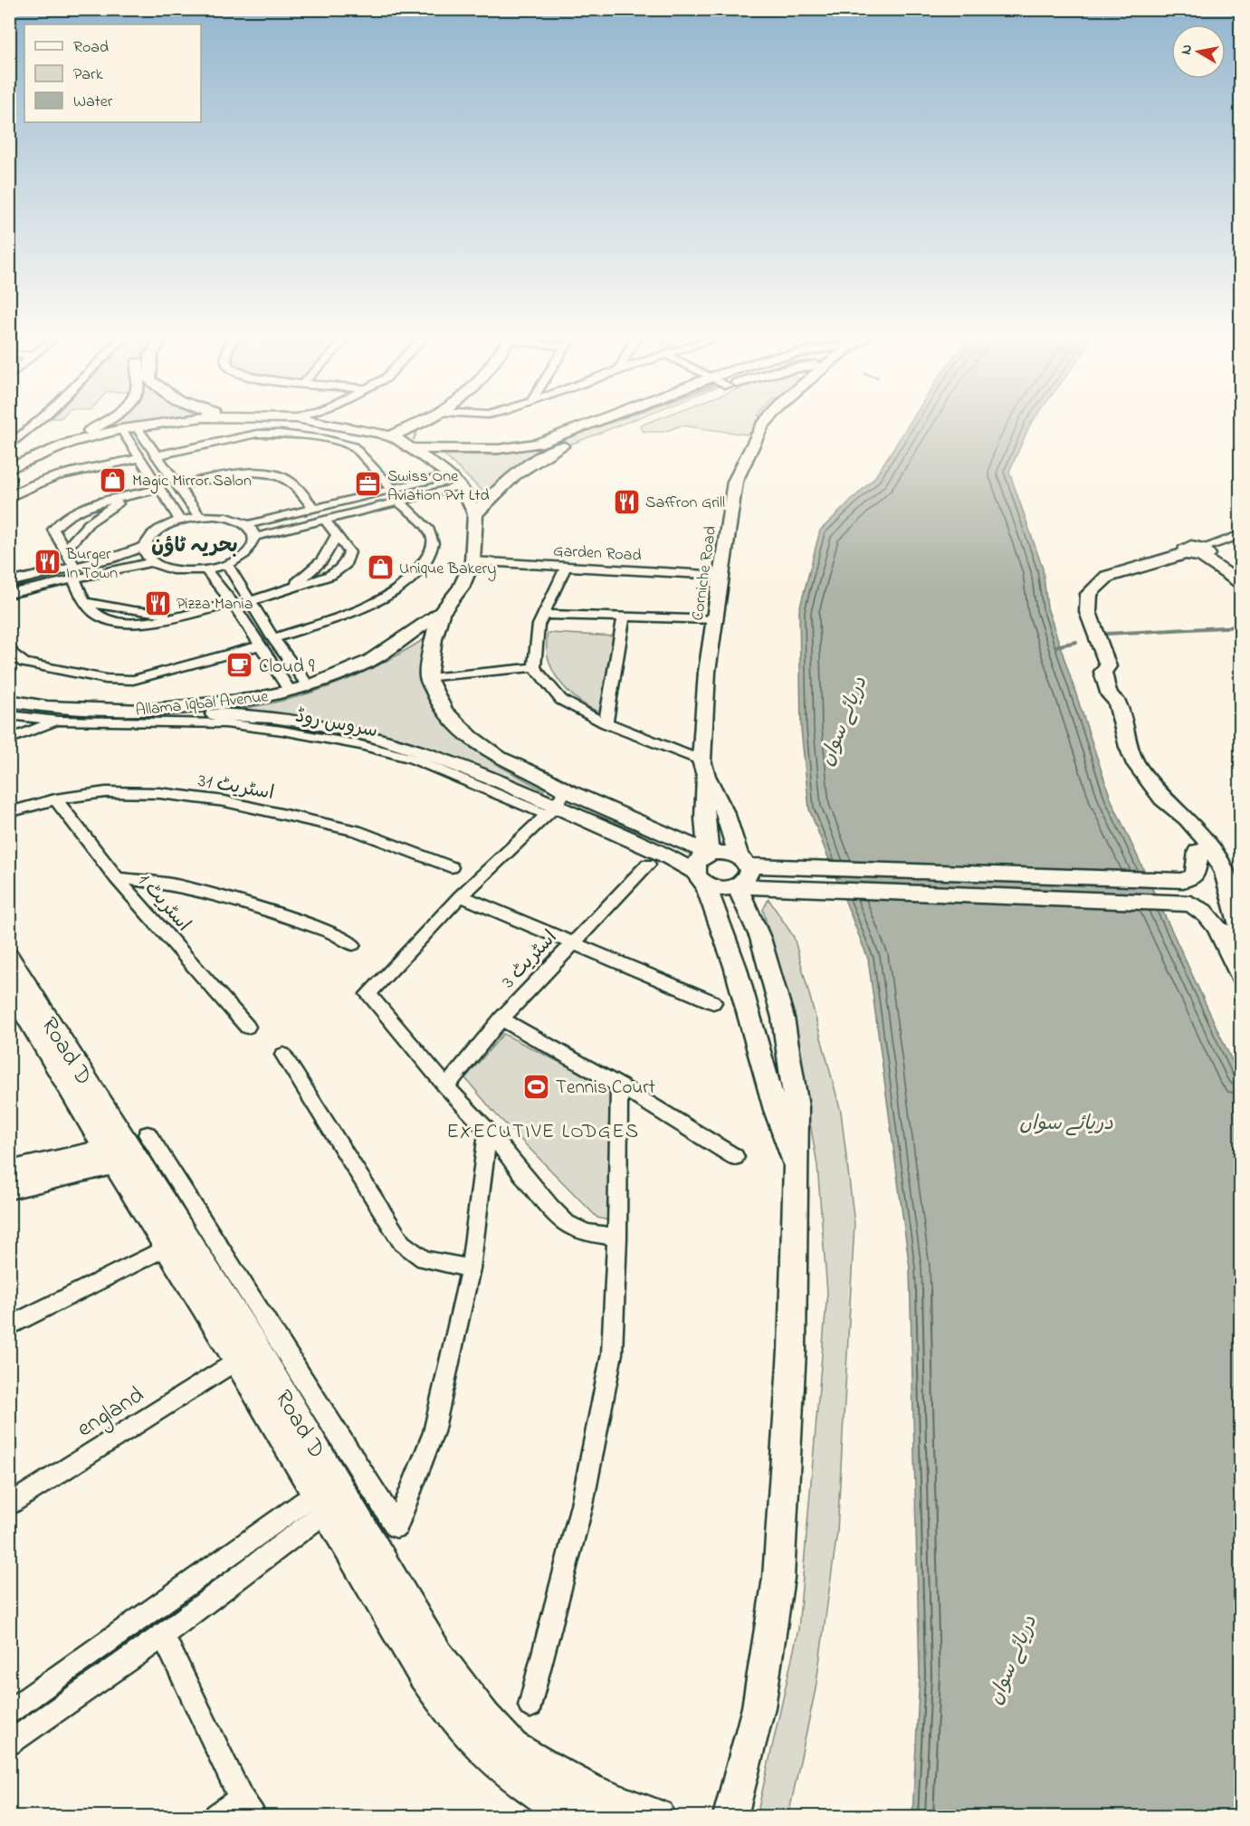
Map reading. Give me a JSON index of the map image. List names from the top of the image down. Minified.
{"streets":{"street":["Garden Road","Corniche Road","Allama Iqbal Avenue","سروس روڈ","اسٹریٹ 31","اسٹریٹ 1","اسٹریٹ 3","Road D","england"]},"crossings":[["Garden Road","Corniche Road"],["Garden Road","Allama Iqbal Avenue"],["اسٹریٹ 31","اسٹریٹ 1"],["Road D","england"]],"districts":["بحریہ ٹاؤن","EXECUTIVE LODGES"],"water":["دریائے سواں"],"places":{"shop":["Magic Mirror Salon","Unique Bakery"],"office":["Swiss One Aviation Pvt Ltd"],"restaurant":["Saffron Grill","Burger In Town","Pizza Mania"],"cafe":["Cloud 9"],"sports":["Tennis Court"]},"legend":["Road","Park","Water"],"north":"left"}
